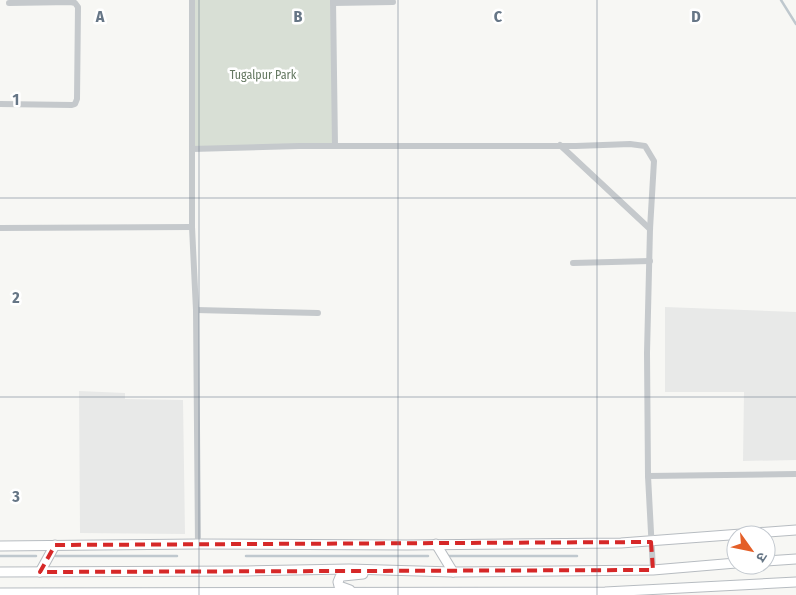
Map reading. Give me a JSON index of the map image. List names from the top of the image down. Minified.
{"parks":["Tugalpur Park"],"north":"bottom right","grid":{"columns":["A","B","C","D"],"rows":["1","2","3"]}}
